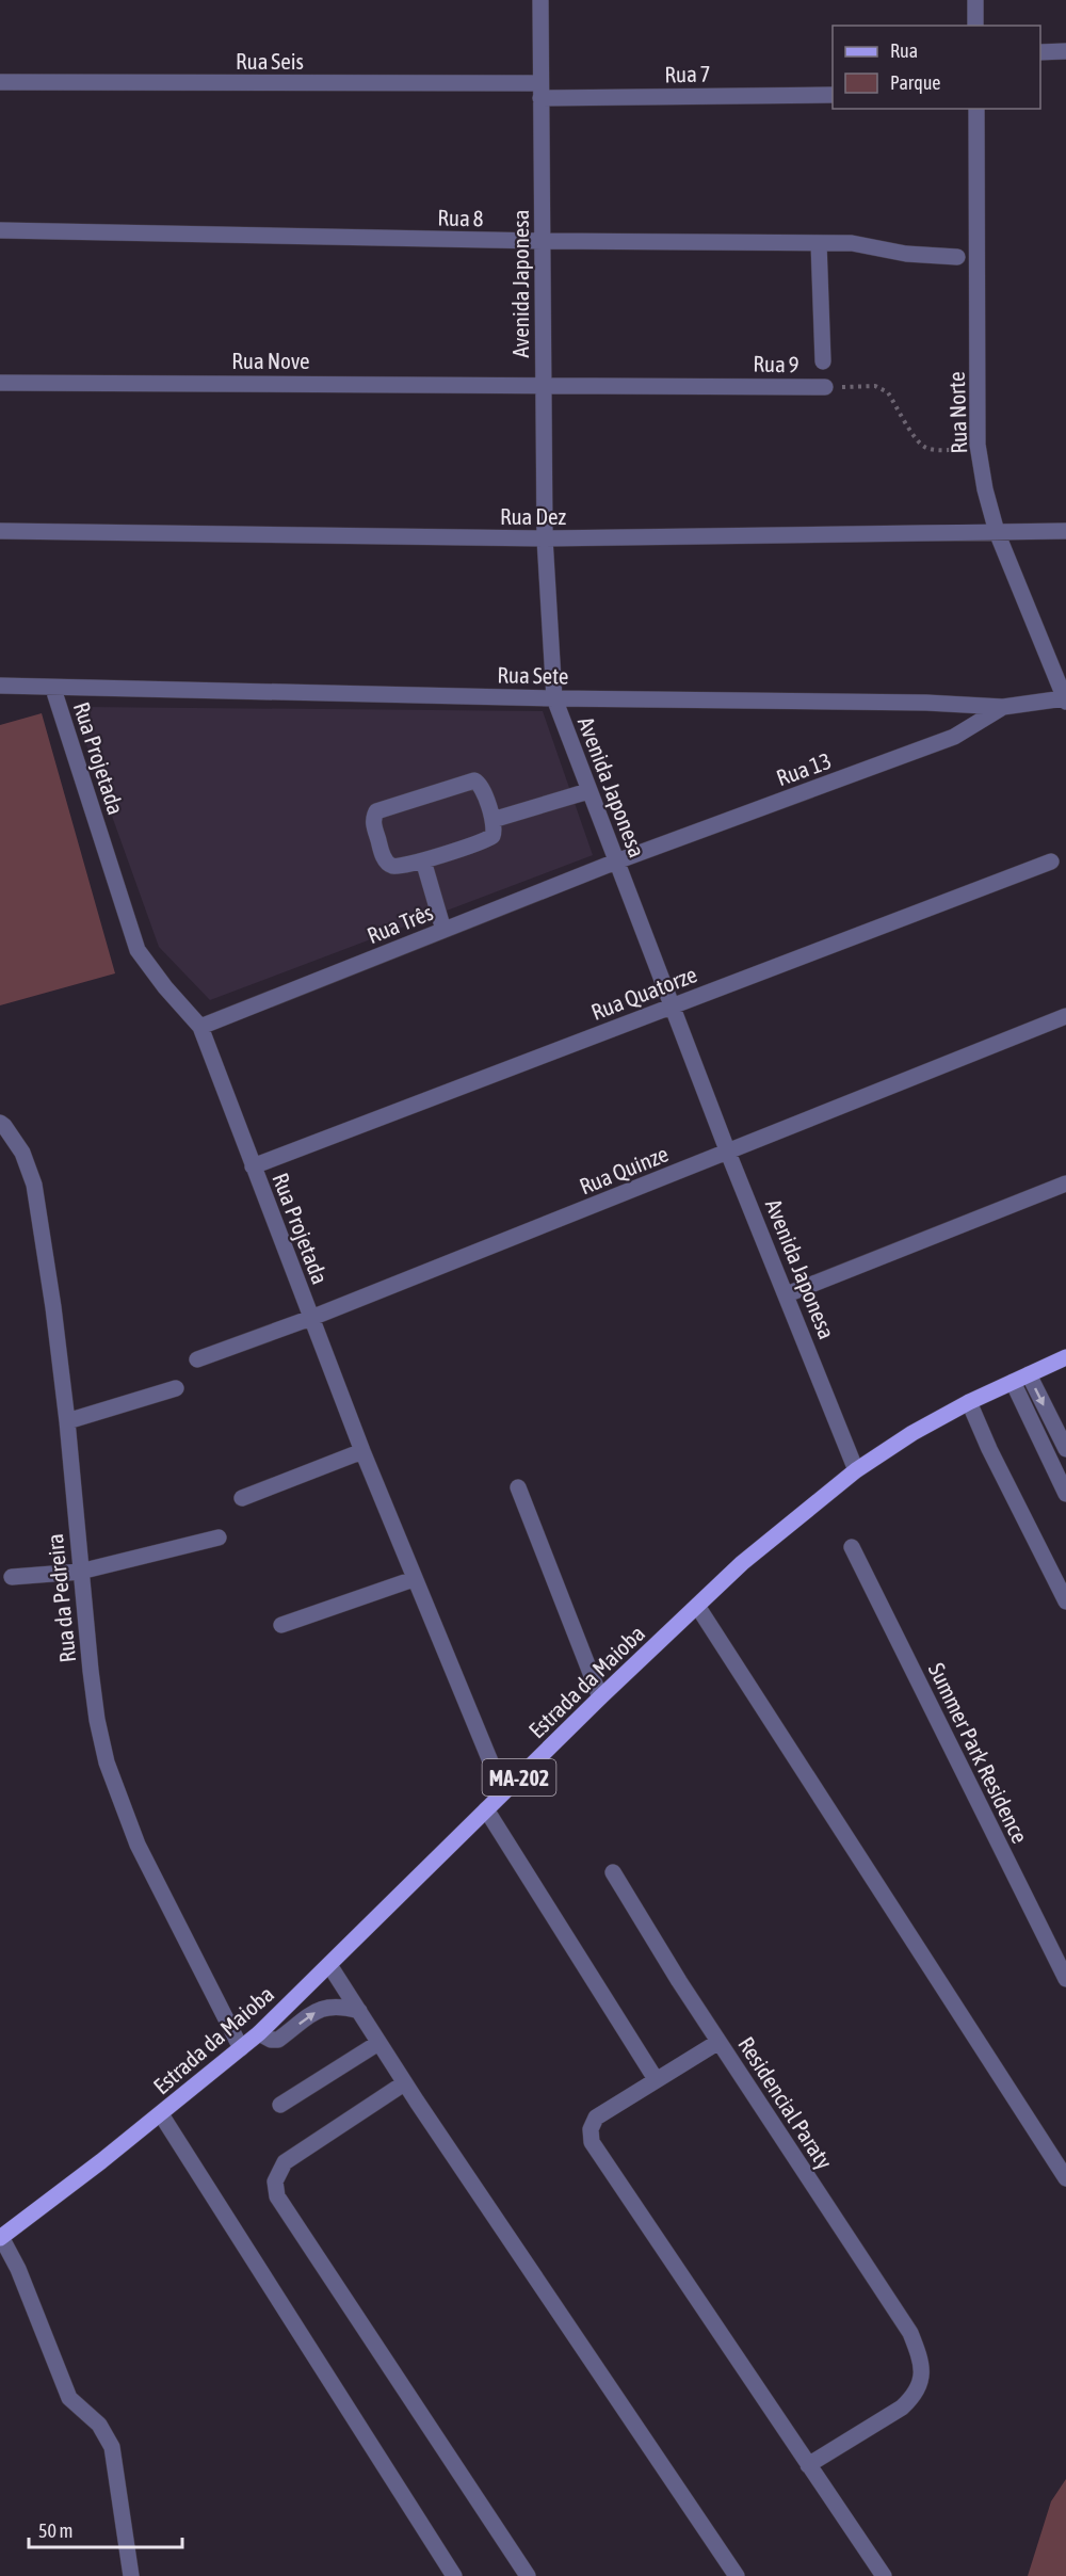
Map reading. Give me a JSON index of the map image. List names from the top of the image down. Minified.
{"streets":{"main road":["Estrada da Maioba","MA-202"],"street":["Rua Seis","Rua 7","Rua 8","Avenida Japonesa","Rua Nove","Rua 9","Rua Norte","Rua Dez","Rua Sete","Rua Projetada","Rua 13","Rua Três","Rua Quatorze","Rua Quinze","Rua da Pedreira","Summer Park Residence","Residencial Paraty"]},"crossings":[["Rua Seis","Rua 7"],["Rua Seis","Avenida Japonesa"],["Rua 7","Avenida Japonesa"],["Rua 8","Avenida Japonesa"],["Avenida Japonesa","Rua Nove"],["Avenida Japonesa","Rua 9"],["Avenida Japonesa","Rua Dez"],["Avenida Japonesa","Rua Sete"],["Avenida Japonesa","Rua 13"],["Avenida Japonesa","Rua Três"],["Avenida Japonesa","Rua Quatorze"],["Avenida Japonesa","Rua Quinze"],["Avenida Japonesa","Estrada da Maioba"],["Rua Nove","Rua 9"],["Rua 9","Rua Norte"],["Rua Norte","Rua Dez"],["Rua Norte","Rua Sete"],["Rua Sete","Rua Projetada"],["Rua Sete","Rua 13"],["Rua Projetada","Rua Três"],["Rua Projetada","Rua Quatorze"],["Rua Projetada","Rua Quinze"],["Rua Projetada","Estrada da Maioba"],["Rua 13","Rua Três"],["Rua da Pedreira","Estrada da Maioba"]],"legend":["Rua","Parque"],"scale_bar":"50 m"}
